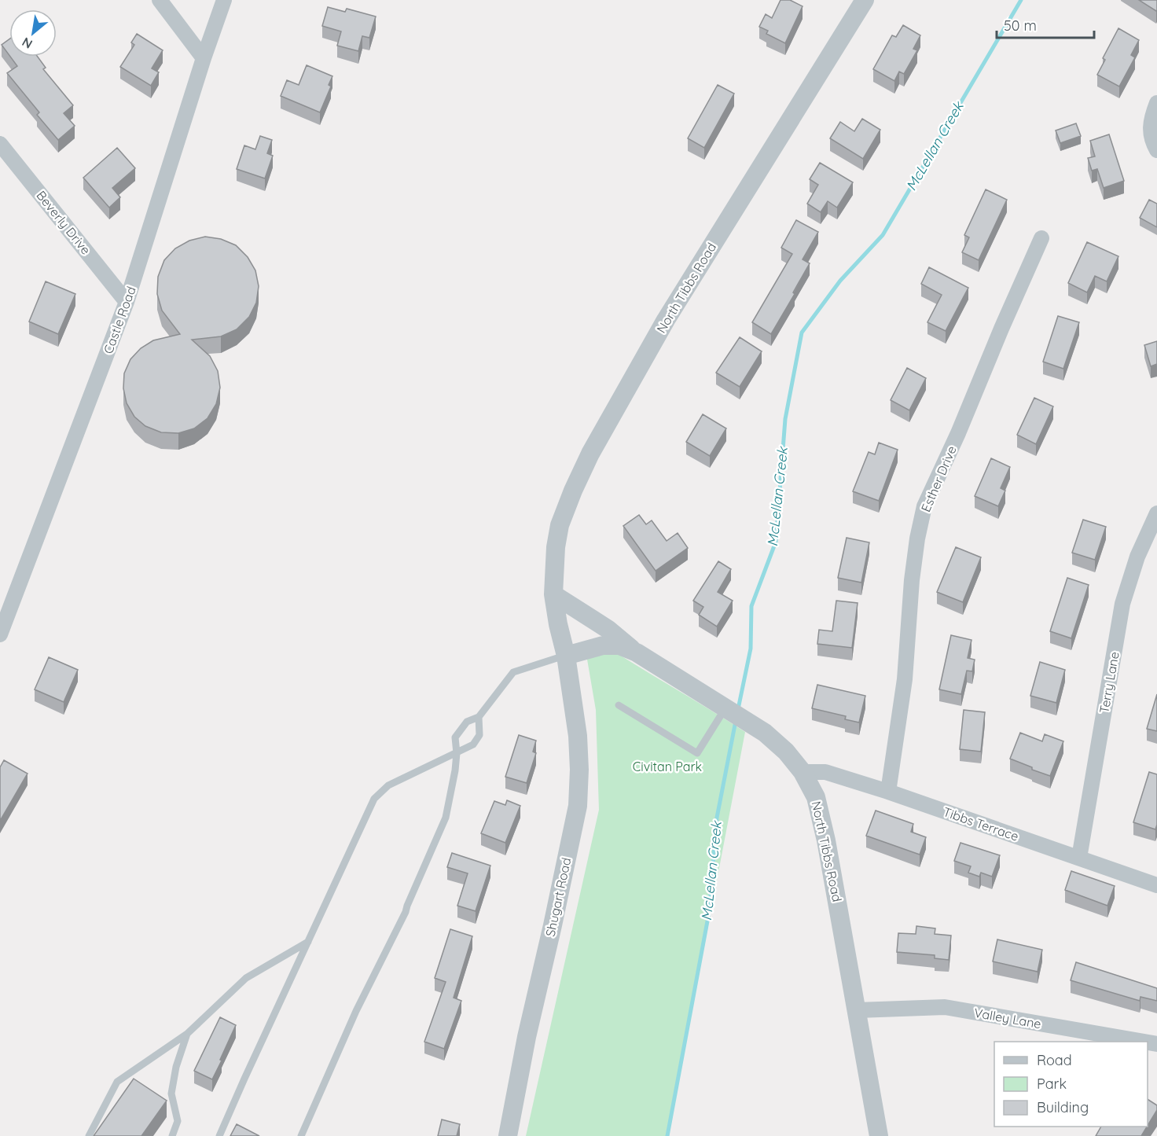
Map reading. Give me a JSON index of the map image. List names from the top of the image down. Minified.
{"streets":{"street":["Beverly Drive","North Tibbs Road","Castle Road","Esther Drive","Terry Lane","Tibbs Terrace","Shugart Road","Valley Lane"]},"crossings":[["Beverly Drive","Castle Road"],["North Tibbs Road","Tibbs Terrace"],["North Tibbs Road","Shugart Road"],["North Tibbs Road","Valley Lane"],["Esther Drive","Tibbs Terrace"],["Terry Lane","Tibbs Terrace"]],"water":["McLellan Creek"],"parks":["Civitan Park"],"legend":["Road","Park","Building"],"scale_bar":"50 m","north":"bottom left"}
